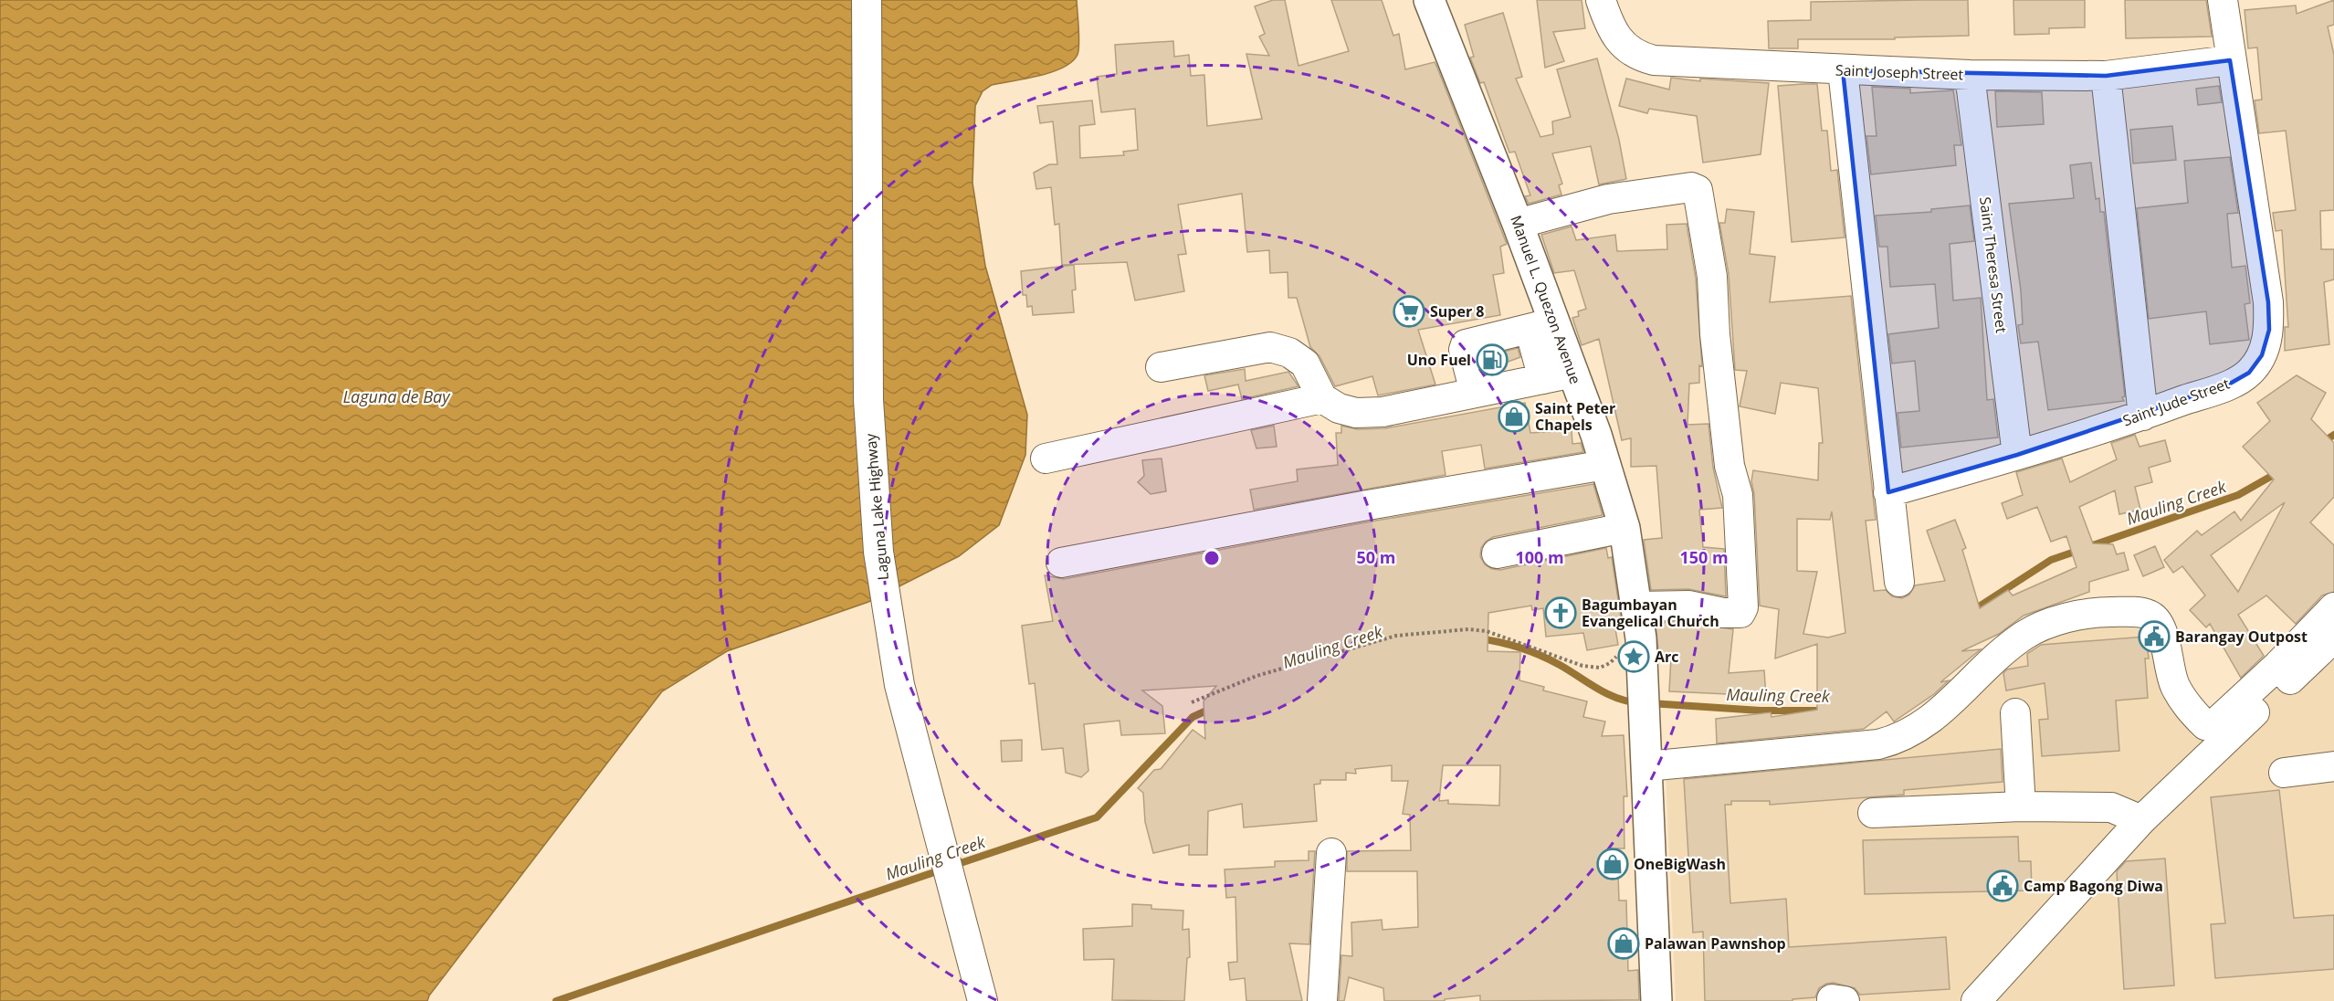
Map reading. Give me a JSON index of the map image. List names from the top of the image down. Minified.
{"streets":{"main road":["Manuel L. Quezon Avenue"],"street":["Saint Joseph Street","Saint Theresa Street","Saint Jude Street","Laguna Lake Highway"]},"crossings":[["Saint Joseph Street","Saint Theresa Street"],["Saint Joseph Street","Saint Jude Street"],["Saint Theresa Street","Saint Jude Street"]],"water":["Laguna de Bay","Mauling Creek"],"places":{"supermarket":["Super 8"],"fuel station":["Uno Fuel"],"shop":["Saint Peter Chapels","OneBigWash","Palawan Pawnshop"],"church":["Bagumbayan Evangelical Church"],"public building":["Barangay Outpost","Camp Bagong Diwa"],"place":["Arc"]},"rings":["50 m","100 m","150 m"]}
